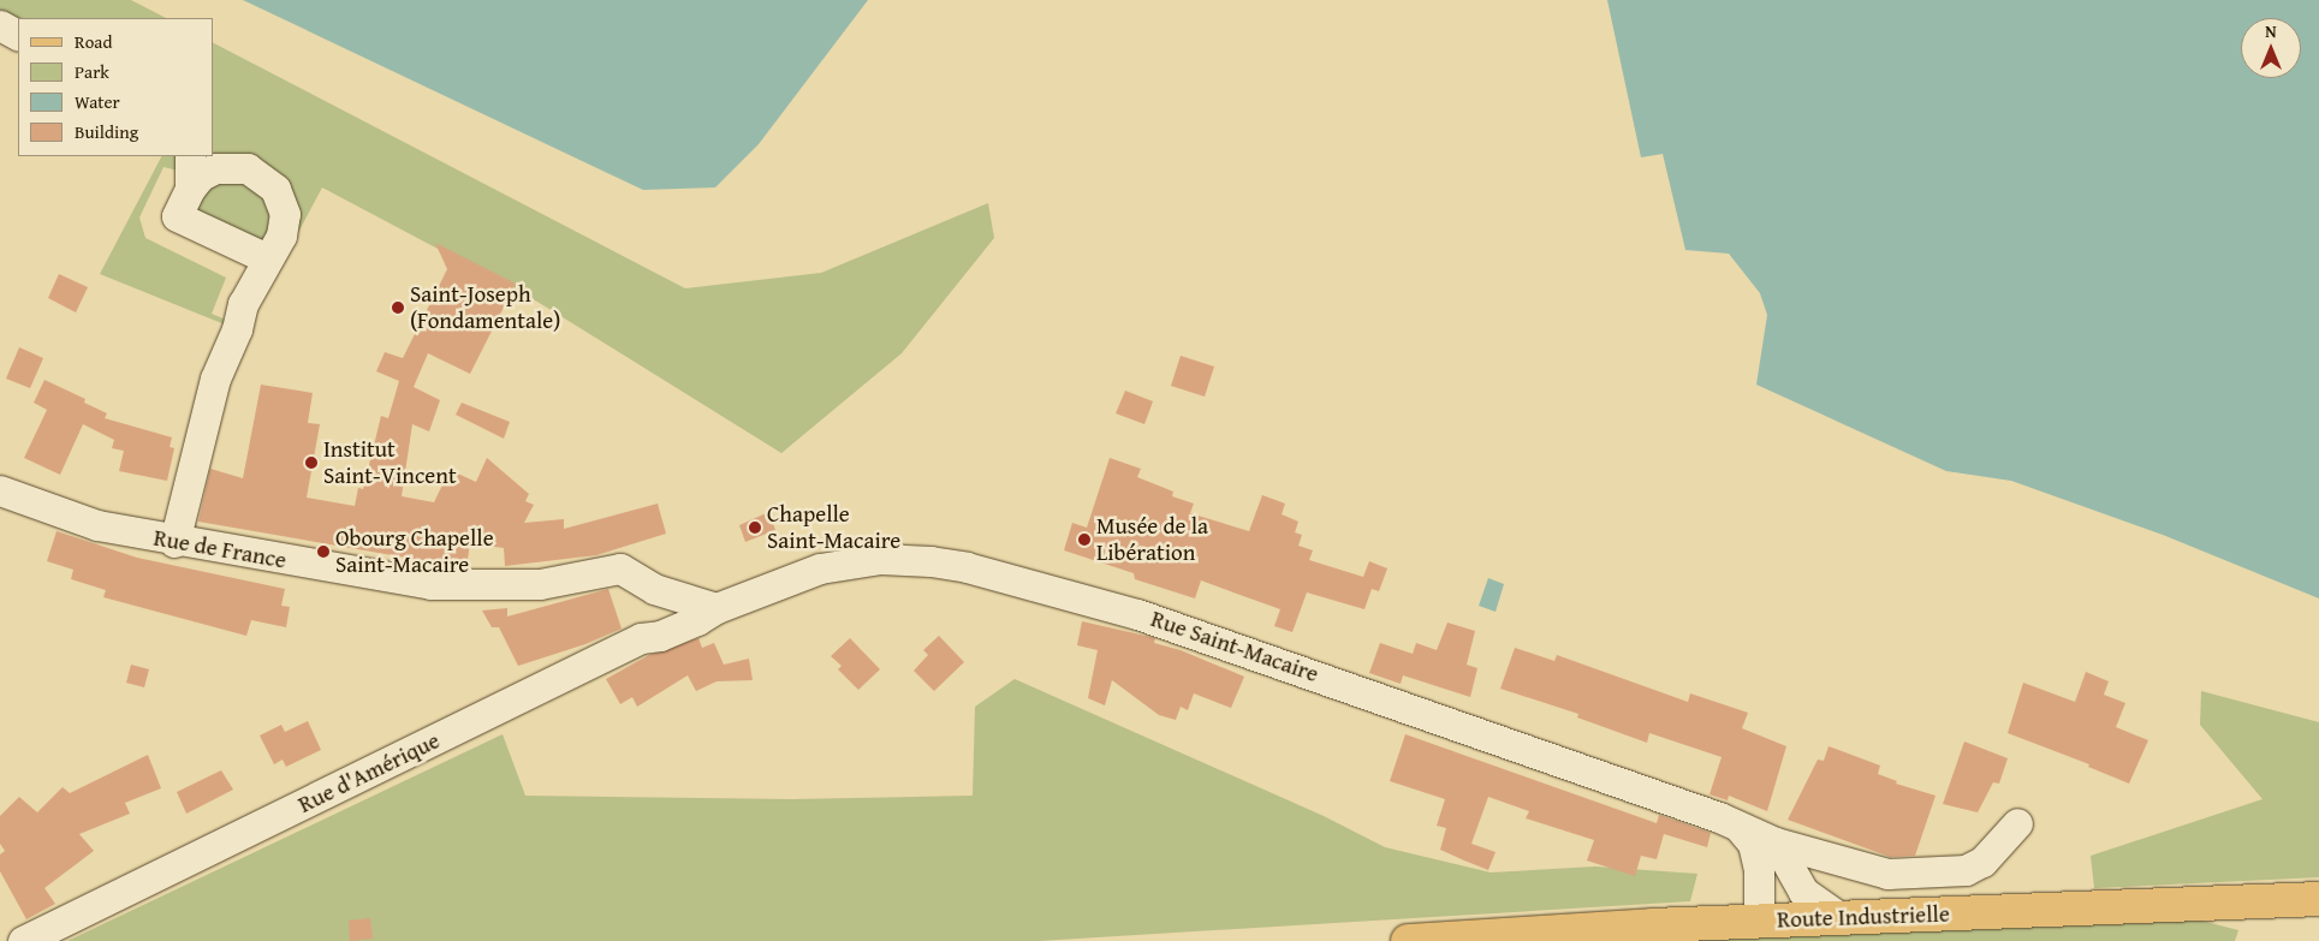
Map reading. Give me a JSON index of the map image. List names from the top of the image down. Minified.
{"streets":{"main road":["Route Industrielle"],"street":["Rue de France","Rue Saint-Macaire","Rue d'Amérique"]},"crossings":[["Rue de France","Rue Saint-Macaire"],["Rue de France","Rue d'Amérique"],["Rue Saint-Macaire","Rue d'Amérique"]],"places":["Saint-Joseph (Fondamentale)","Institut Saint-Vincent","Chapelle Saint-Macaire","Musée de la Libération","Obourg Chapelle Saint-Macaire"],"legend":["Road","Park","Water","Building"],"north":"top"}
